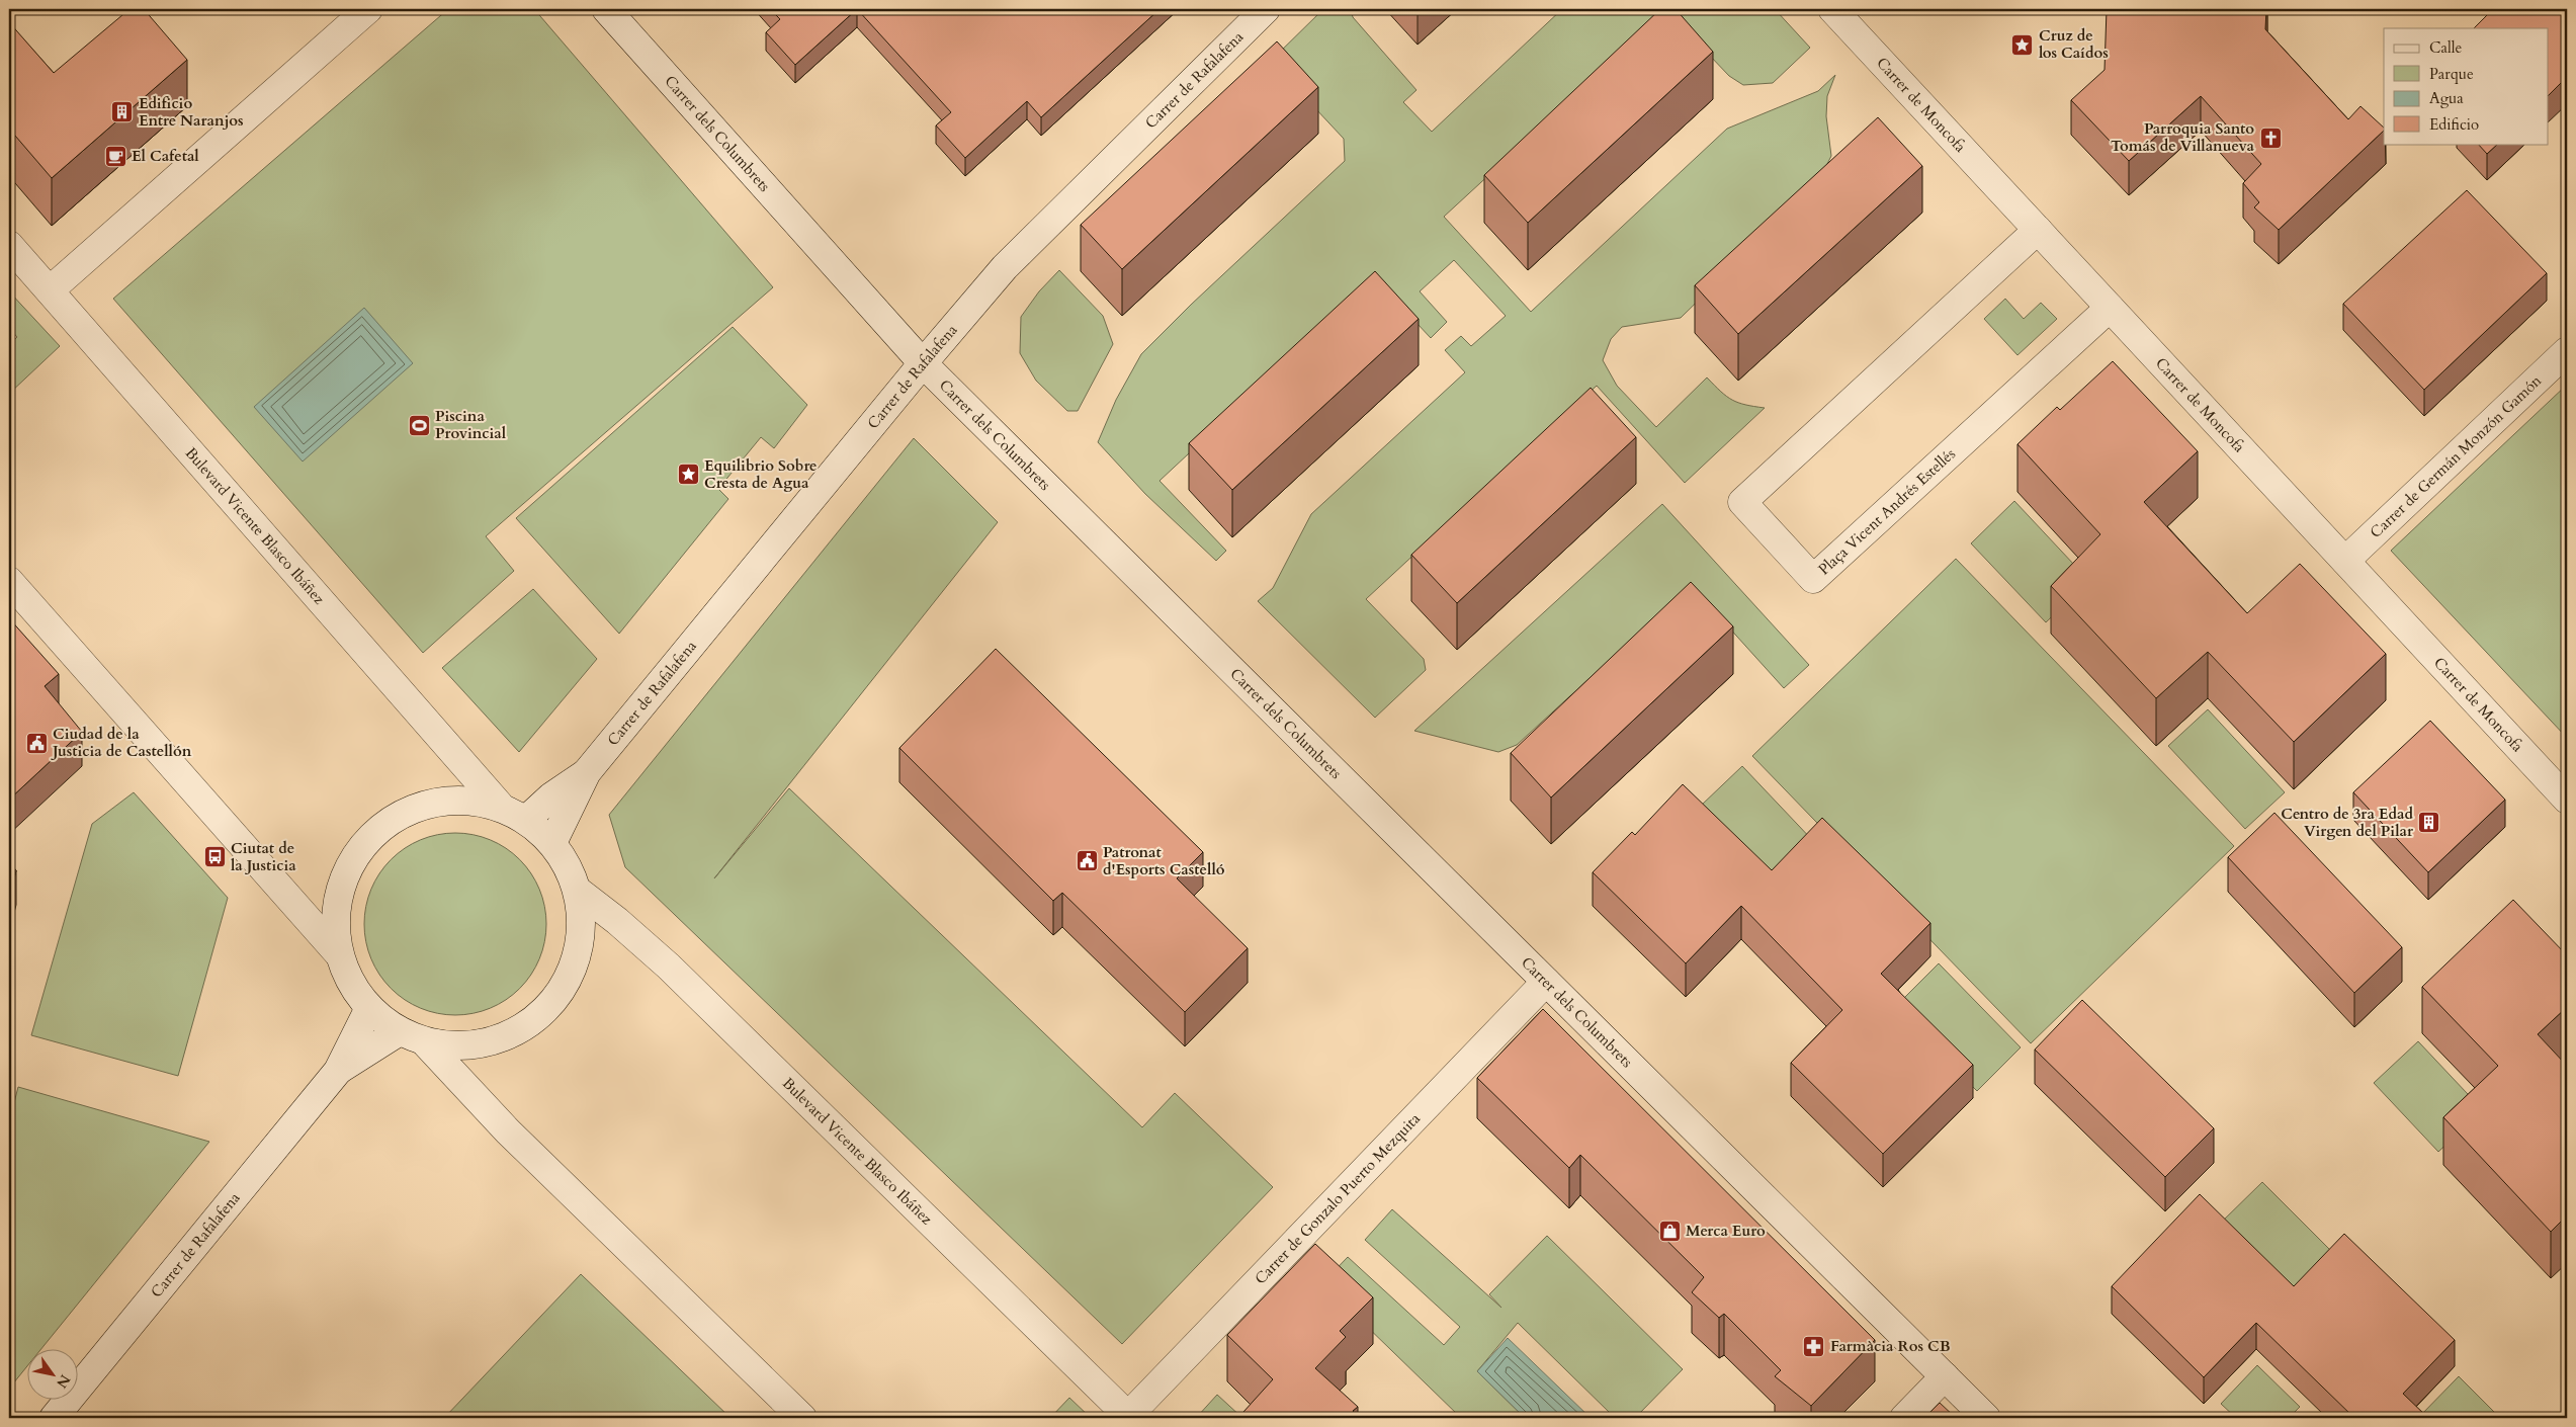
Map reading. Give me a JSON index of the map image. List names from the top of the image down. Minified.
{"streets":{"street":["Carrer de Rafalafena","Carrer de Moncofa","Carrer dels Columbrets","Carrer de Germán Monzón Gamón","Plaça Vicent Andrés Estellés","Bulevard Vicente Blasco Ibáñez","Carrer de Gonzalo Puerto Mezquita"]},"crossings":[["Carrer de Rafalafena","Carrer dels Columbrets"],["Carrer de Moncofa","Carrer de Germán Monzón Gamón"],["Carrer de Moncofa","Plaça Vicent Andrés Estellés"],["Carrer dels Columbrets","Carrer de Gonzalo Puerto Mezquita"],["Bulevard Vicente Blasco Ibáñez","Carrer de Gonzalo Puerto Mezquita"]],"places":{"place":["Cruz de los Caídos","Equilibrio Sobre Cresta de Agua"],"building":["Edificio Entre Naranjos","Centro de 3ra Edad Virgen del Pilar"],"church":["Parroquia Santo Tomás de Villanueva"],"cafe":["El Cafetal"],"sports":["Piscina Provincial"],"public building":["Ciudad de la Justicia de Castellón","Patronat d'Esports Castelló"],"bus stop":["Ciutat de la Justicia"],"shop":["Merca Euro"],"pharmacy":["Farmàcia Ros CB"]},"legend":["Calle","Parque","Agua","Edificio"],"north":"bottom right"}
